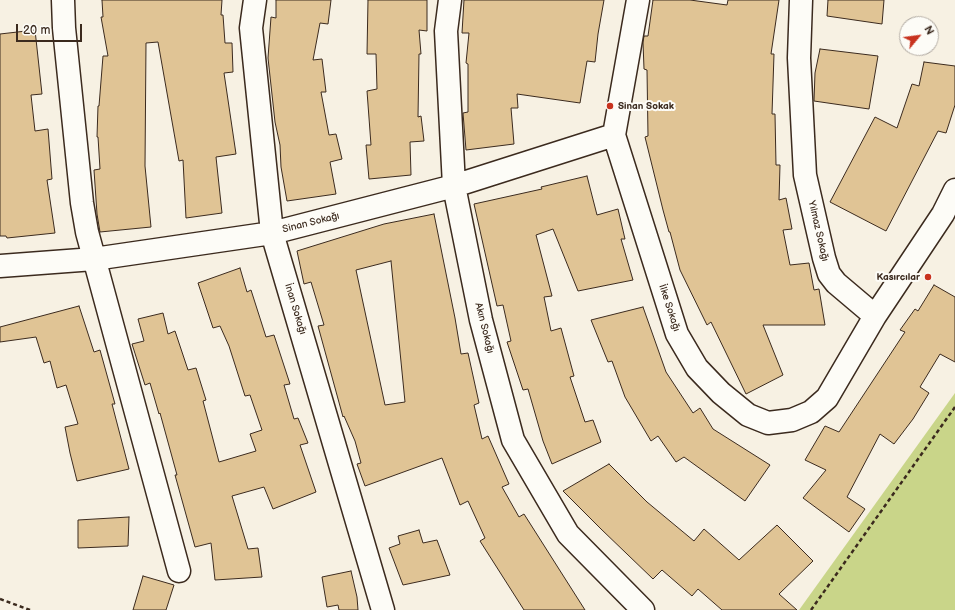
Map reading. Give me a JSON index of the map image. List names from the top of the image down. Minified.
{"streets":{"street":["Sinan Sokağı","Yılmaz Sokağı","İlke Sokağı","İnan Sokağı","Akın Sokağı"]},"crossings":[["Sinan Sokağı","İlke Sokağı"],["Sinan Sokağı","İnan Sokağı"],["Sinan Sokağı","Akın Sokağı"],["Yılmaz Sokağı","İlke Sokağı"]],"places":["Sinan Sokak","Kasırcılar"],"scale_bar":"20 m","north":"top right"}
